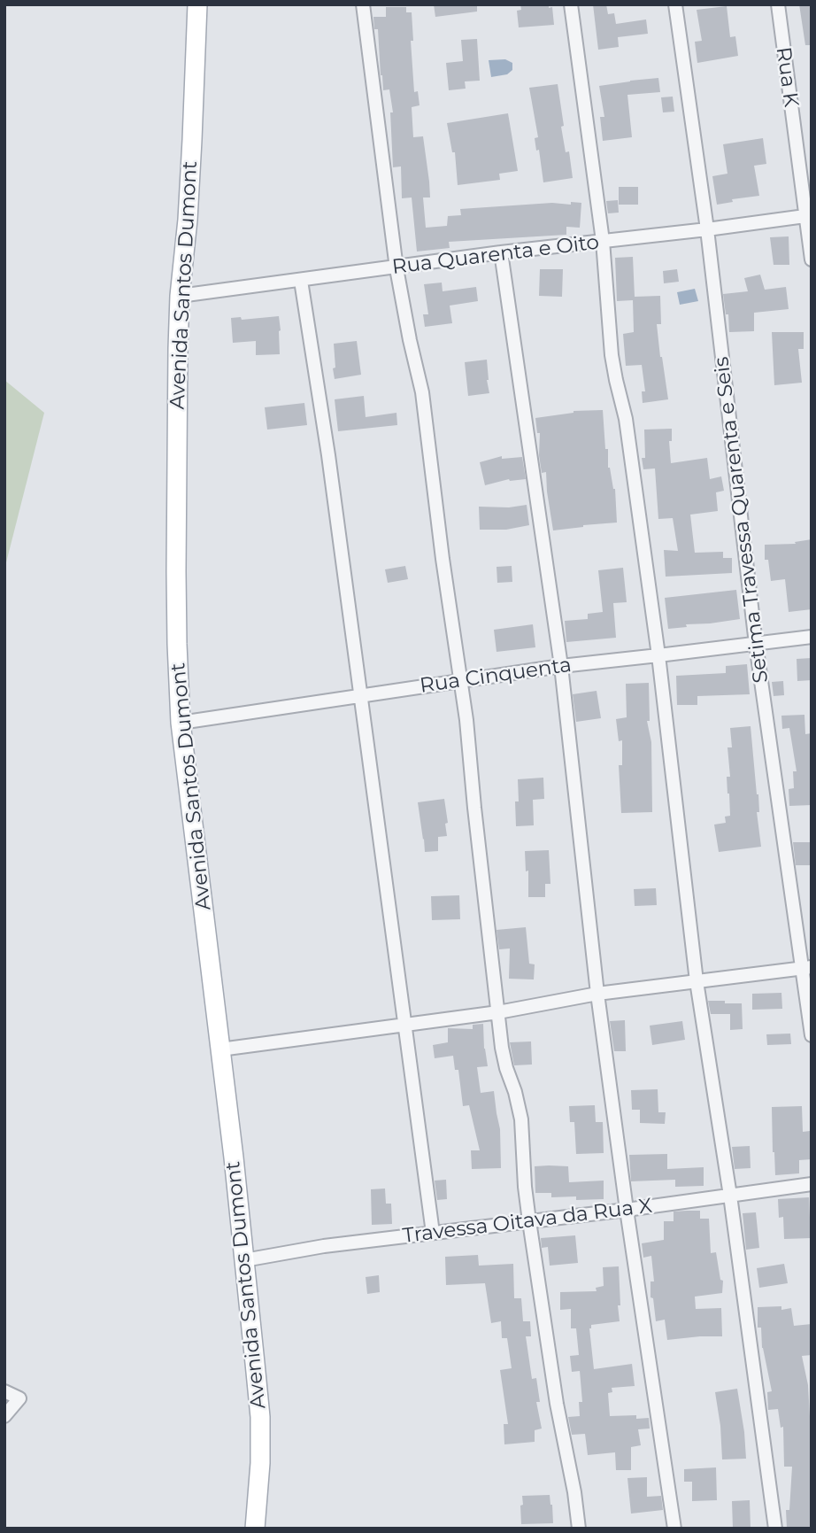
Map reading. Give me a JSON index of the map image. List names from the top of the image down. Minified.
{"streets":{"main road":["Avenida Santos Dumont"],"street":["Rua K","Rua Quarenta e Oito","Setima Travessa Quarenta e Seis","Rua Cinquenta","Travessa Oitava da Rua X"]},"crossings":[["Rua K","Rua Quarenta e Oito"],["Rua Quarenta e Oito","Avenida Santos Dumont"],["Rua Quarenta e Oito","Setima Travessa Quarenta e Seis"],["Avenida Santos Dumont","Rua Cinquenta"],["Avenida Santos Dumont","Travessa Oitava da Rua X"],["Setima Travessa Quarenta e Seis","Rua Cinquenta"]]}
